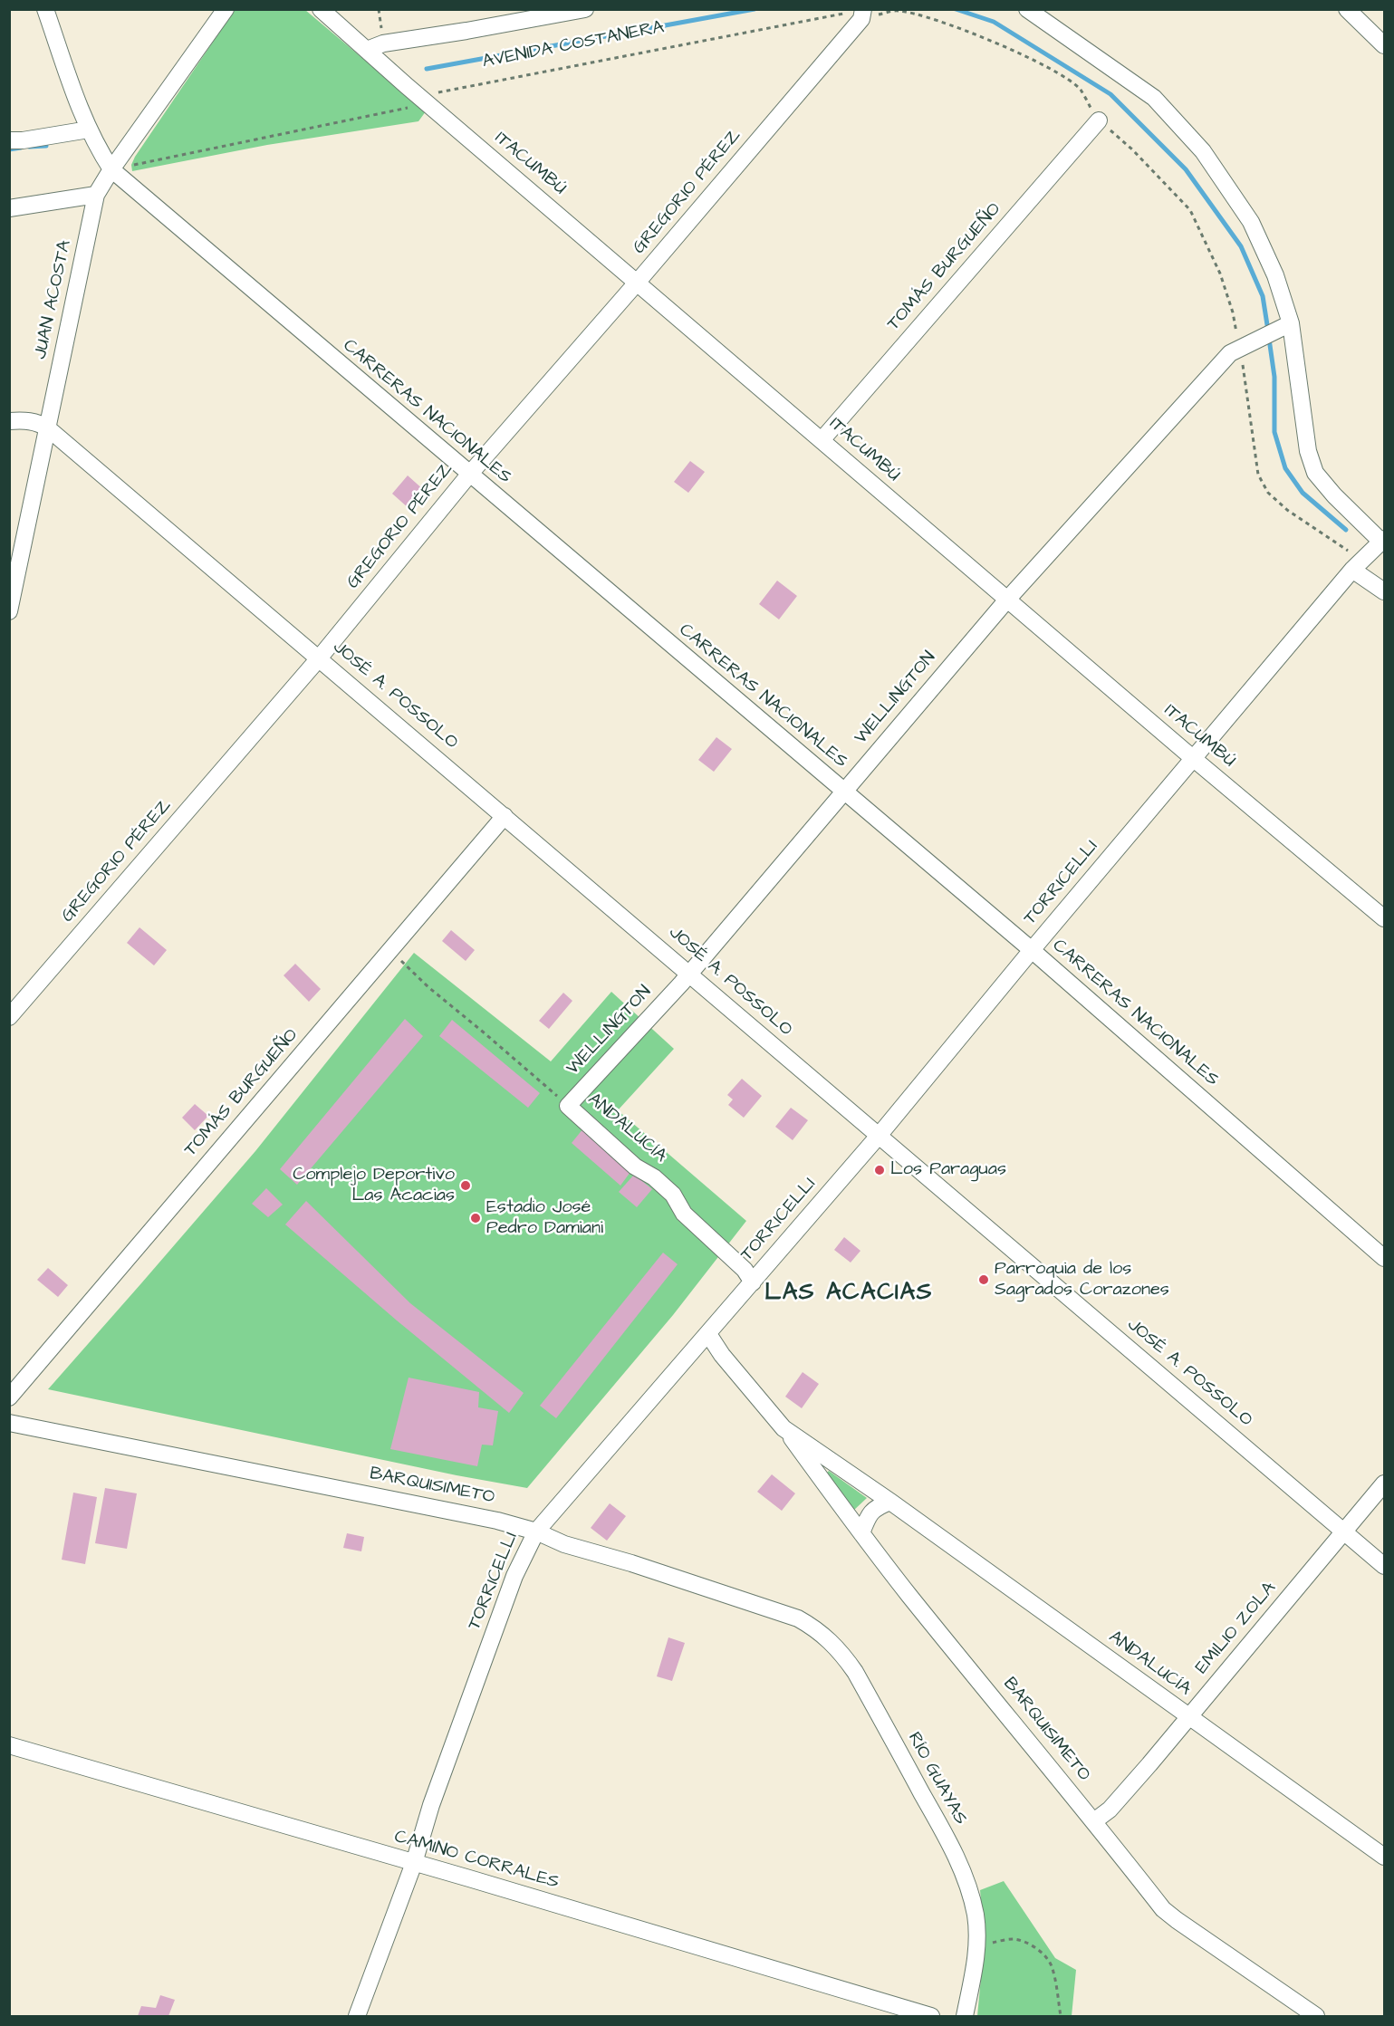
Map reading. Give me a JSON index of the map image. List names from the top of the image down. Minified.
{"streets":{"street":["AVENIDA COSTANERA","ITACUMBÚ","GREGORIO PÉREZ","TOMÁS BURGUEÑO","JUAN ACOSTA","CARRERAS NACIONALES","JOSÉ A. POSSOLO","WELLINGTON","TORRICELLI","ANDALUCÍA","BARQUISIMETO","EMILIO ZOLA","RÍO GUAYAS","CAMINO CORRALES"]},"crossings":[["AVENIDA COSTANERA","ITACUMBÚ"],["AVENIDA COSTANERA","GREGORIO PÉREZ"],["AVENIDA COSTANERA","TOMÁS BURGUEÑO"],["AVENIDA COSTANERA","WELLINGTON"],["AVENIDA COSTANERA","TORRICELLI"],["ITACUMBÚ","GREGORIO PÉREZ"],["ITACUMBÚ","TOMÁS BURGUEÑO"],["ITACUMBÚ","WELLINGTON"],["ITACUMBÚ","TORRICELLI"],["GREGORIO PÉREZ","CARRERAS NACIONALES"],["GREGORIO PÉREZ","JOSÉ A. POSSOLO"],["TOMÁS BURGUEÑO","JOSÉ A. POSSOLO"],["TOMÁS BURGUEÑO","ANDALUCÍA"],["JUAN ACOSTA","CARRERAS NACIONALES"],["JUAN ACOSTA","JOSÉ A. POSSOLO"],["CARRERAS NACIONALES","WELLINGTON"],["CARRERAS NACIONALES","TORRICELLI"],["JOSÉ A. POSSOLO","WELLINGTON"],["JOSÉ A. POSSOLO","TORRICELLI"],["JOSÉ A. POSSOLO","EMILIO ZOLA"],["WELLINGTON","ANDALUCÍA"],["TORRICELLI","ANDALUCÍA"],["TORRICELLI","BARQUISIMETO"],["TORRICELLI","CAMINO CORRALES"],["ANDALUCÍA","BARQUISIMETO"],["ANDALUCÍA","EMILIO ZOLA"],["BARQUISIMETO","EMILIO ZOLA"],["BARQUISIMETO","RÍO GUAYAS"]],"districts":["LAS ACACIAS"],"places":["Los Paraguas","Complejo Deportivo Las Acacias","Estadio José Pedro Damiani","Parroquia de los Sagrados Corazones"]}
